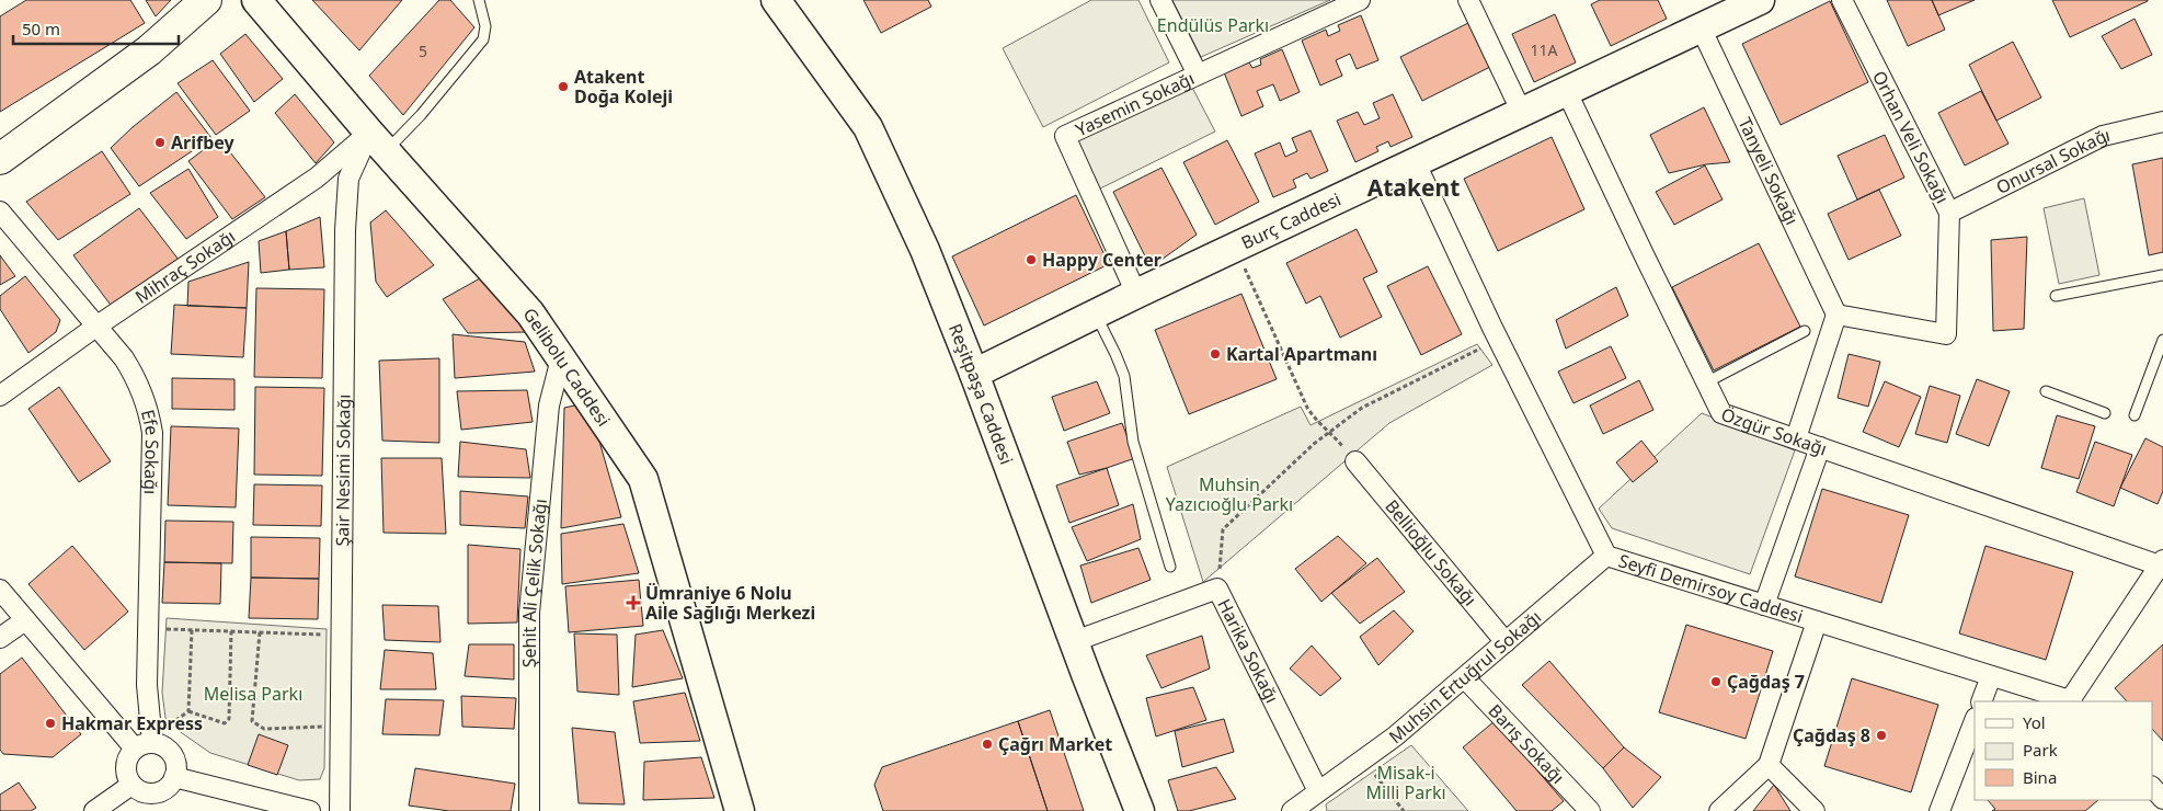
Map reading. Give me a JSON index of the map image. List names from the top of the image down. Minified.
{"streets":{"street":["Yasemin Sokağı","Orhan Veli Sokağı","Onursal Sokağı","Tanyeli Sokağı","Burç Caddesi","Mihraç Sokağı","Gelibolu Caddesi","Reşitpaşa Caddesi","Özgür Sokağı","Efe Sokağı","Şair Nesimi Sokağı","Bellioğlu Sokağı","Şehit Ali Çelik Sokağı","Seyfi Demirsoy Caddesi","Harika Sokağı","Muhsin Ertuğrul Sokağı","Barış Sokağı"]},"crossings":[["Yasemin Sokağı","Burç Caddesi"],["Orhan Veli Sokağı","Onursal Sokağı"],["Orhan Veli Sokağı","Tanyeli Sokağı"],["Tanyeli Sokağı","Burç Caddesi"],["Burç Caddesi","Reşitpaşa Caddesi"],["Burç Caddesi","Özgür Sokağı"],["Burç Caddesi","Seyfi Demirsoy Caddesi"],["Mihraç Sokağı","Gelibolu Caddesi"],["Mihraç Sokağı","Efe Sokağı"],["Mihraç Sokağı","Şair Nesimi Sokağı"],["Gelibolu Caddesi","Şair Nesimi Sokağı"],["Gelibolu Caddesi","Şehit Ali Çelik Sokağı"],["Reşitpaşa Caddesi","Harika Sokağı"],["Bellioğlu Sokağı","Muhsin Ertuğrul Sokağı"],["Seyfi Demirsoy Caddesi","Muhsin Ertuğrul Sokağı"],["Harika Sokağı","Muhsin Ertuğrul Sokağı"],["Muhsin Ertuğrul Sokağı","Barış Sokağı"]],"districts":["Atakent"],"parks":["Endülüs Parkı","Muhsin Yazıcıoğlu Parkı","Melisa Parkı","Misak-i Milli Parkı"],"places":{"other":["Atakent Doğa Koleji","Arifbey","Happy Center","Kartal Apartmanı","Çağdaş 7","Hakmar Express","Çağdaş 8","Çağrı Market"],"health":["Ümraniye 6 Nolu Aile Sağlığı Merkezi"]},"house_numbers":["11A","5"],"legend":["Yol","Park","Bina"],"scale_bar":"50 m"}
